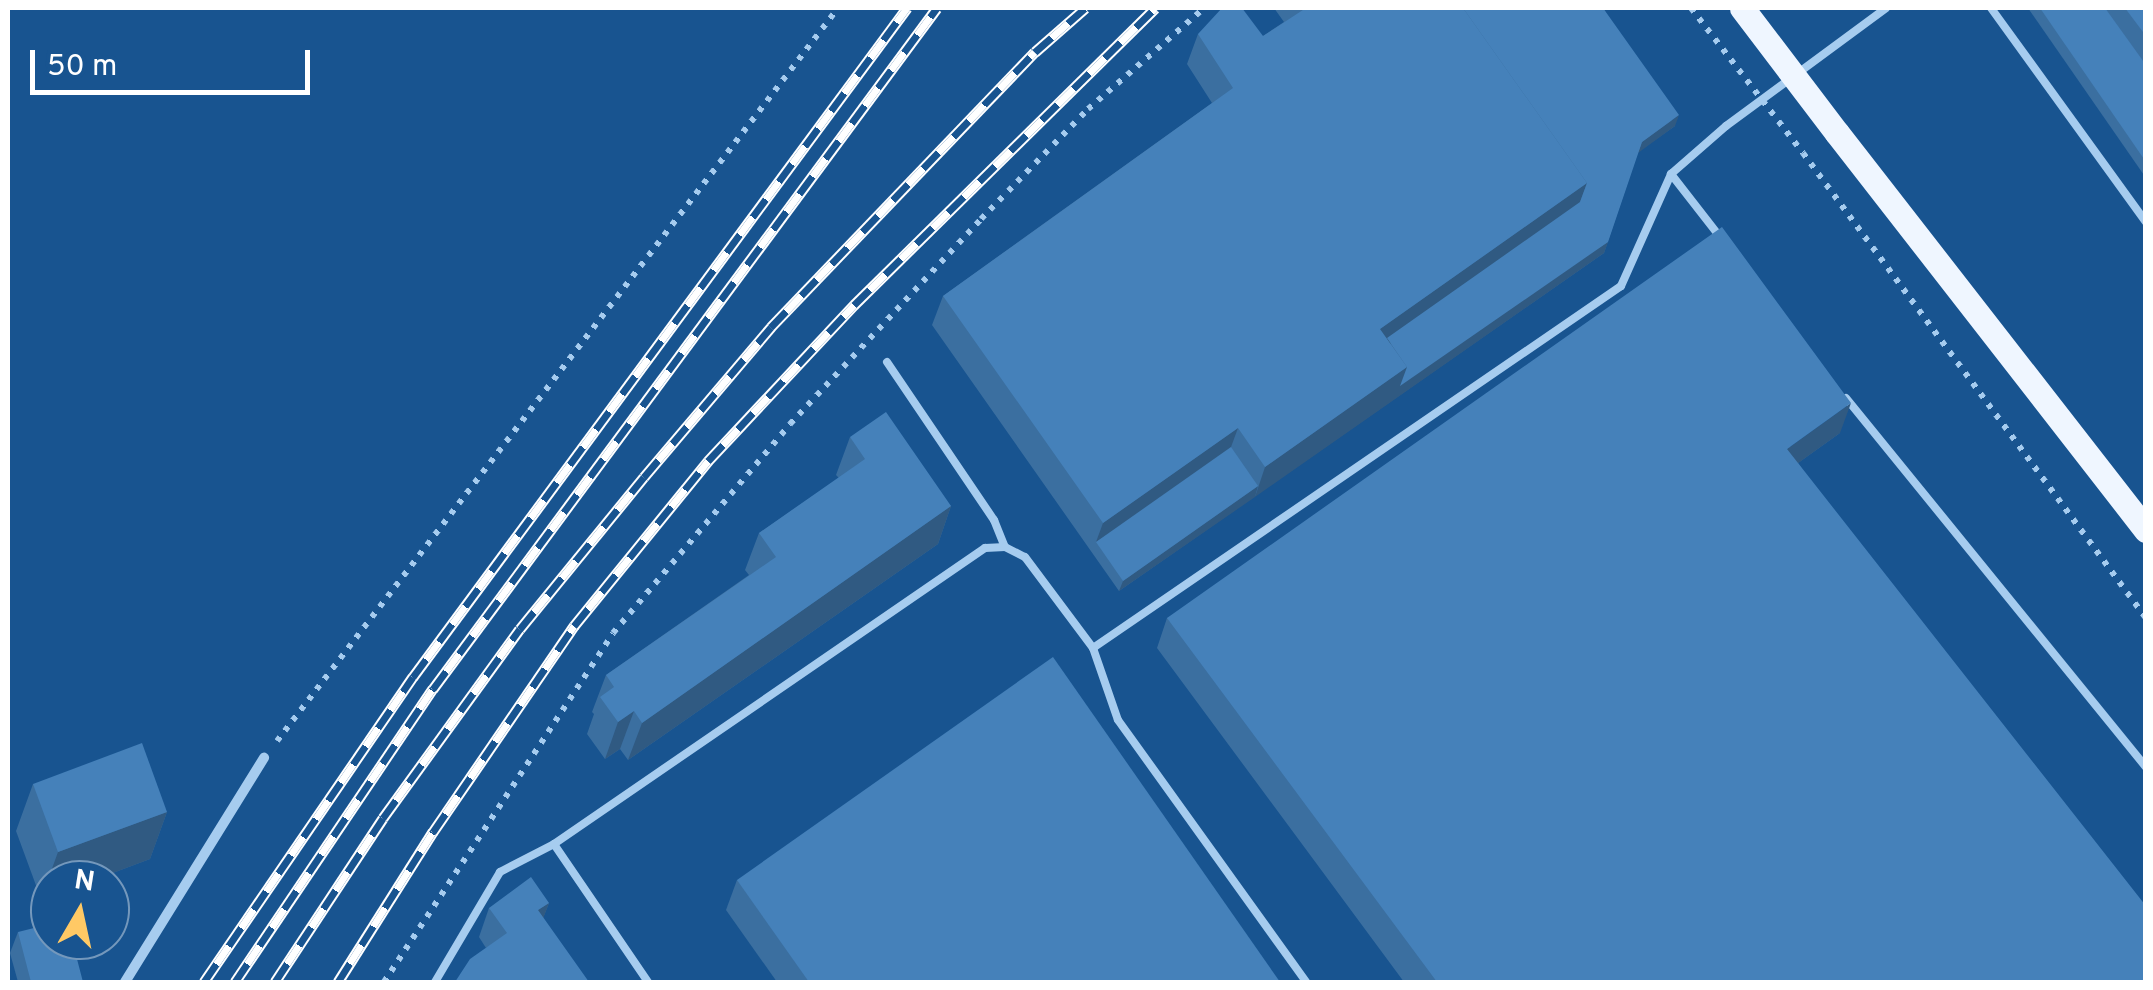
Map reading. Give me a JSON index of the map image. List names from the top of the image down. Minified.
{"scale_bar":"50 m","north":"top"}
